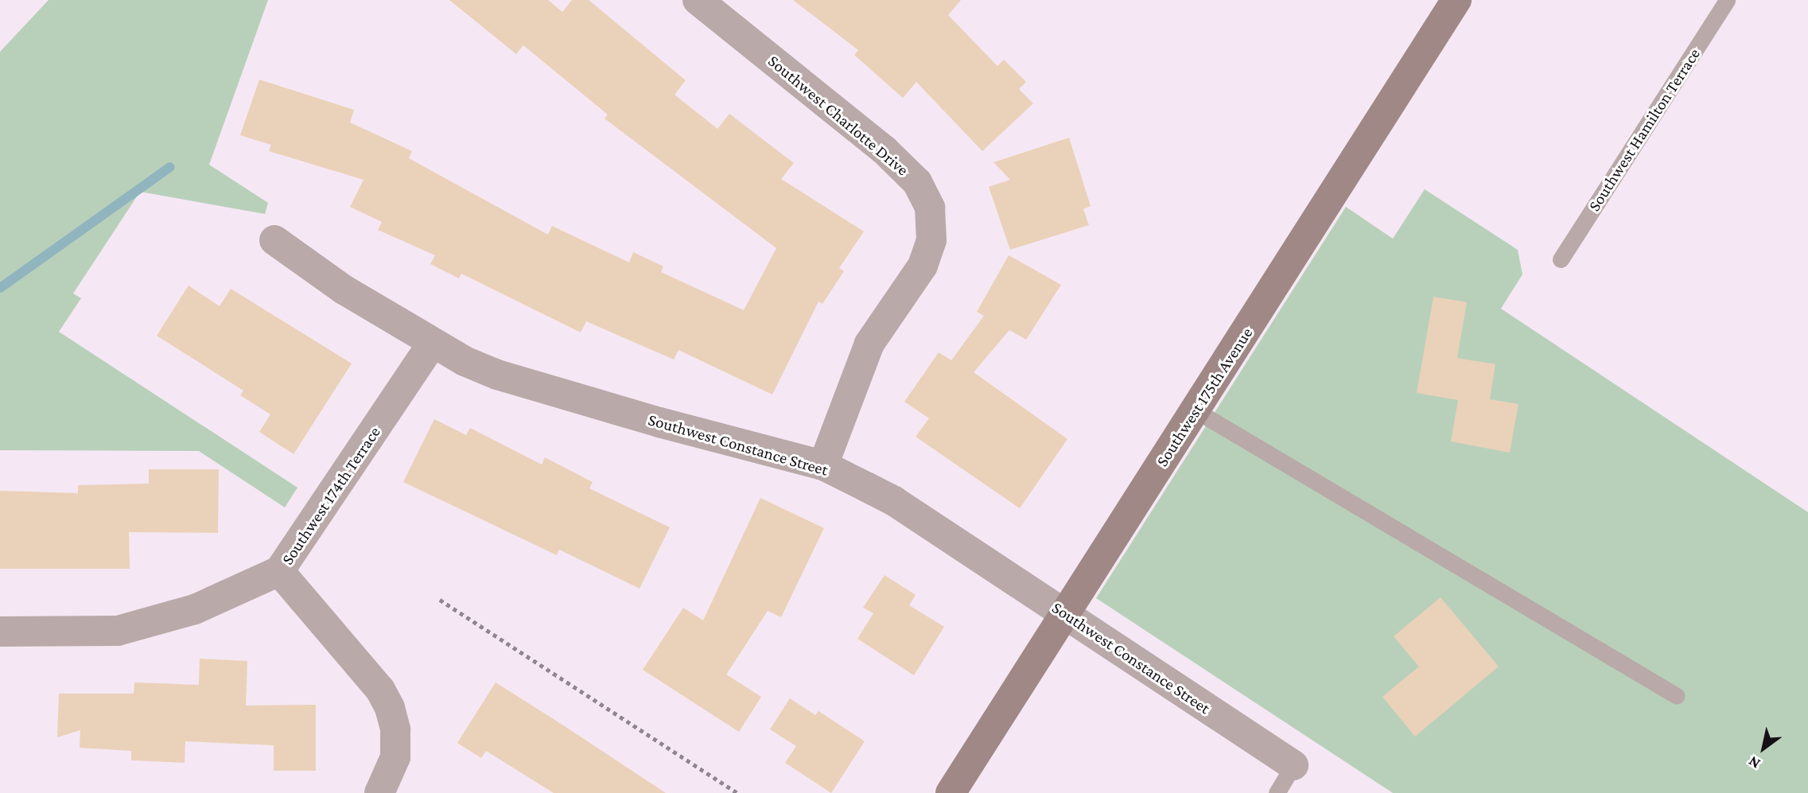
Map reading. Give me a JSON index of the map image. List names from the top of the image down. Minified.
{"streets":{"main road":["Southwest 175th Avenue"],"street":["Southwest Charlotte Drive","Southwest Constance Street","Southwest 174th Terrace"],"lane":["Southwest Hamilton Terrace"]},"crossings":[["Southwest Charlotte Drive","Southwest Constance Street"],["Southwest 175th Avenue","Southwest Constance Street"],["Southwest Constance Street","Southwest 174th Terrace"]],"north":"bottom left"}
